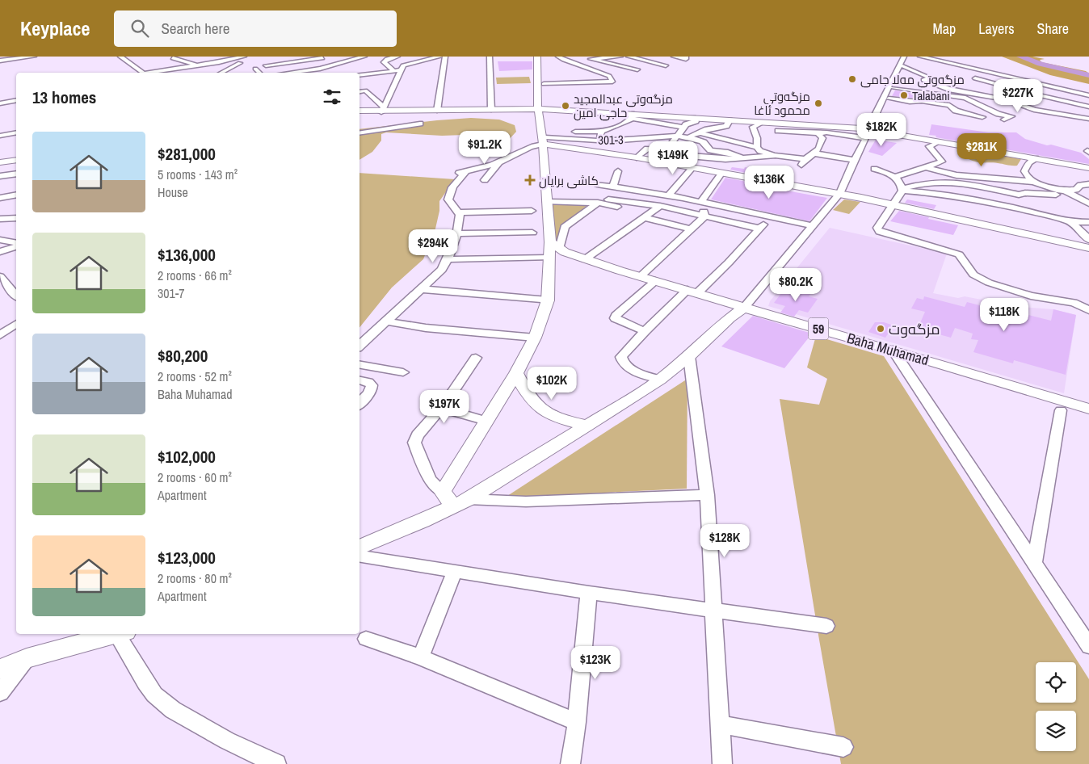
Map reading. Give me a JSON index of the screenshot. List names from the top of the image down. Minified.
{"streets":{"main road":["59","Baha Muhamad"],"street":["301-3"]},"places":{"other":["مزگه‌وتی مه‌لا جامی","Talabani","مزگه‌وتی محمود ئاغا","مزگه‌وتی عبدالمجید حاجی امین","مزگه‌وت"],"health":["كاشی برایان"]},"page":{"header":"Keyplace","search":"Search here","nav":["Map","Layers","Share"],"heading":"13 homes","price":["$227K","$182K","$91.2K","$281K","$149K","$136K","$294K","$80.2K","$118K","$102K","$197K","$128K","$123K"],"list":[{"name":"$281,000","note":"5 rooms · 143 m² · House"},{"name":"$136,000","note":"2 rooms · 66 m² · 301-7"},{"name":"$80,200","note":"2 rooms · 52 m² · Baha Muhamad"},{"name":"$102,000","note":"2 rooms · 60 m² · Apartment"},{"name":"$123,000","note":"2 rooms · 80 m² · Apartment"}]}}
